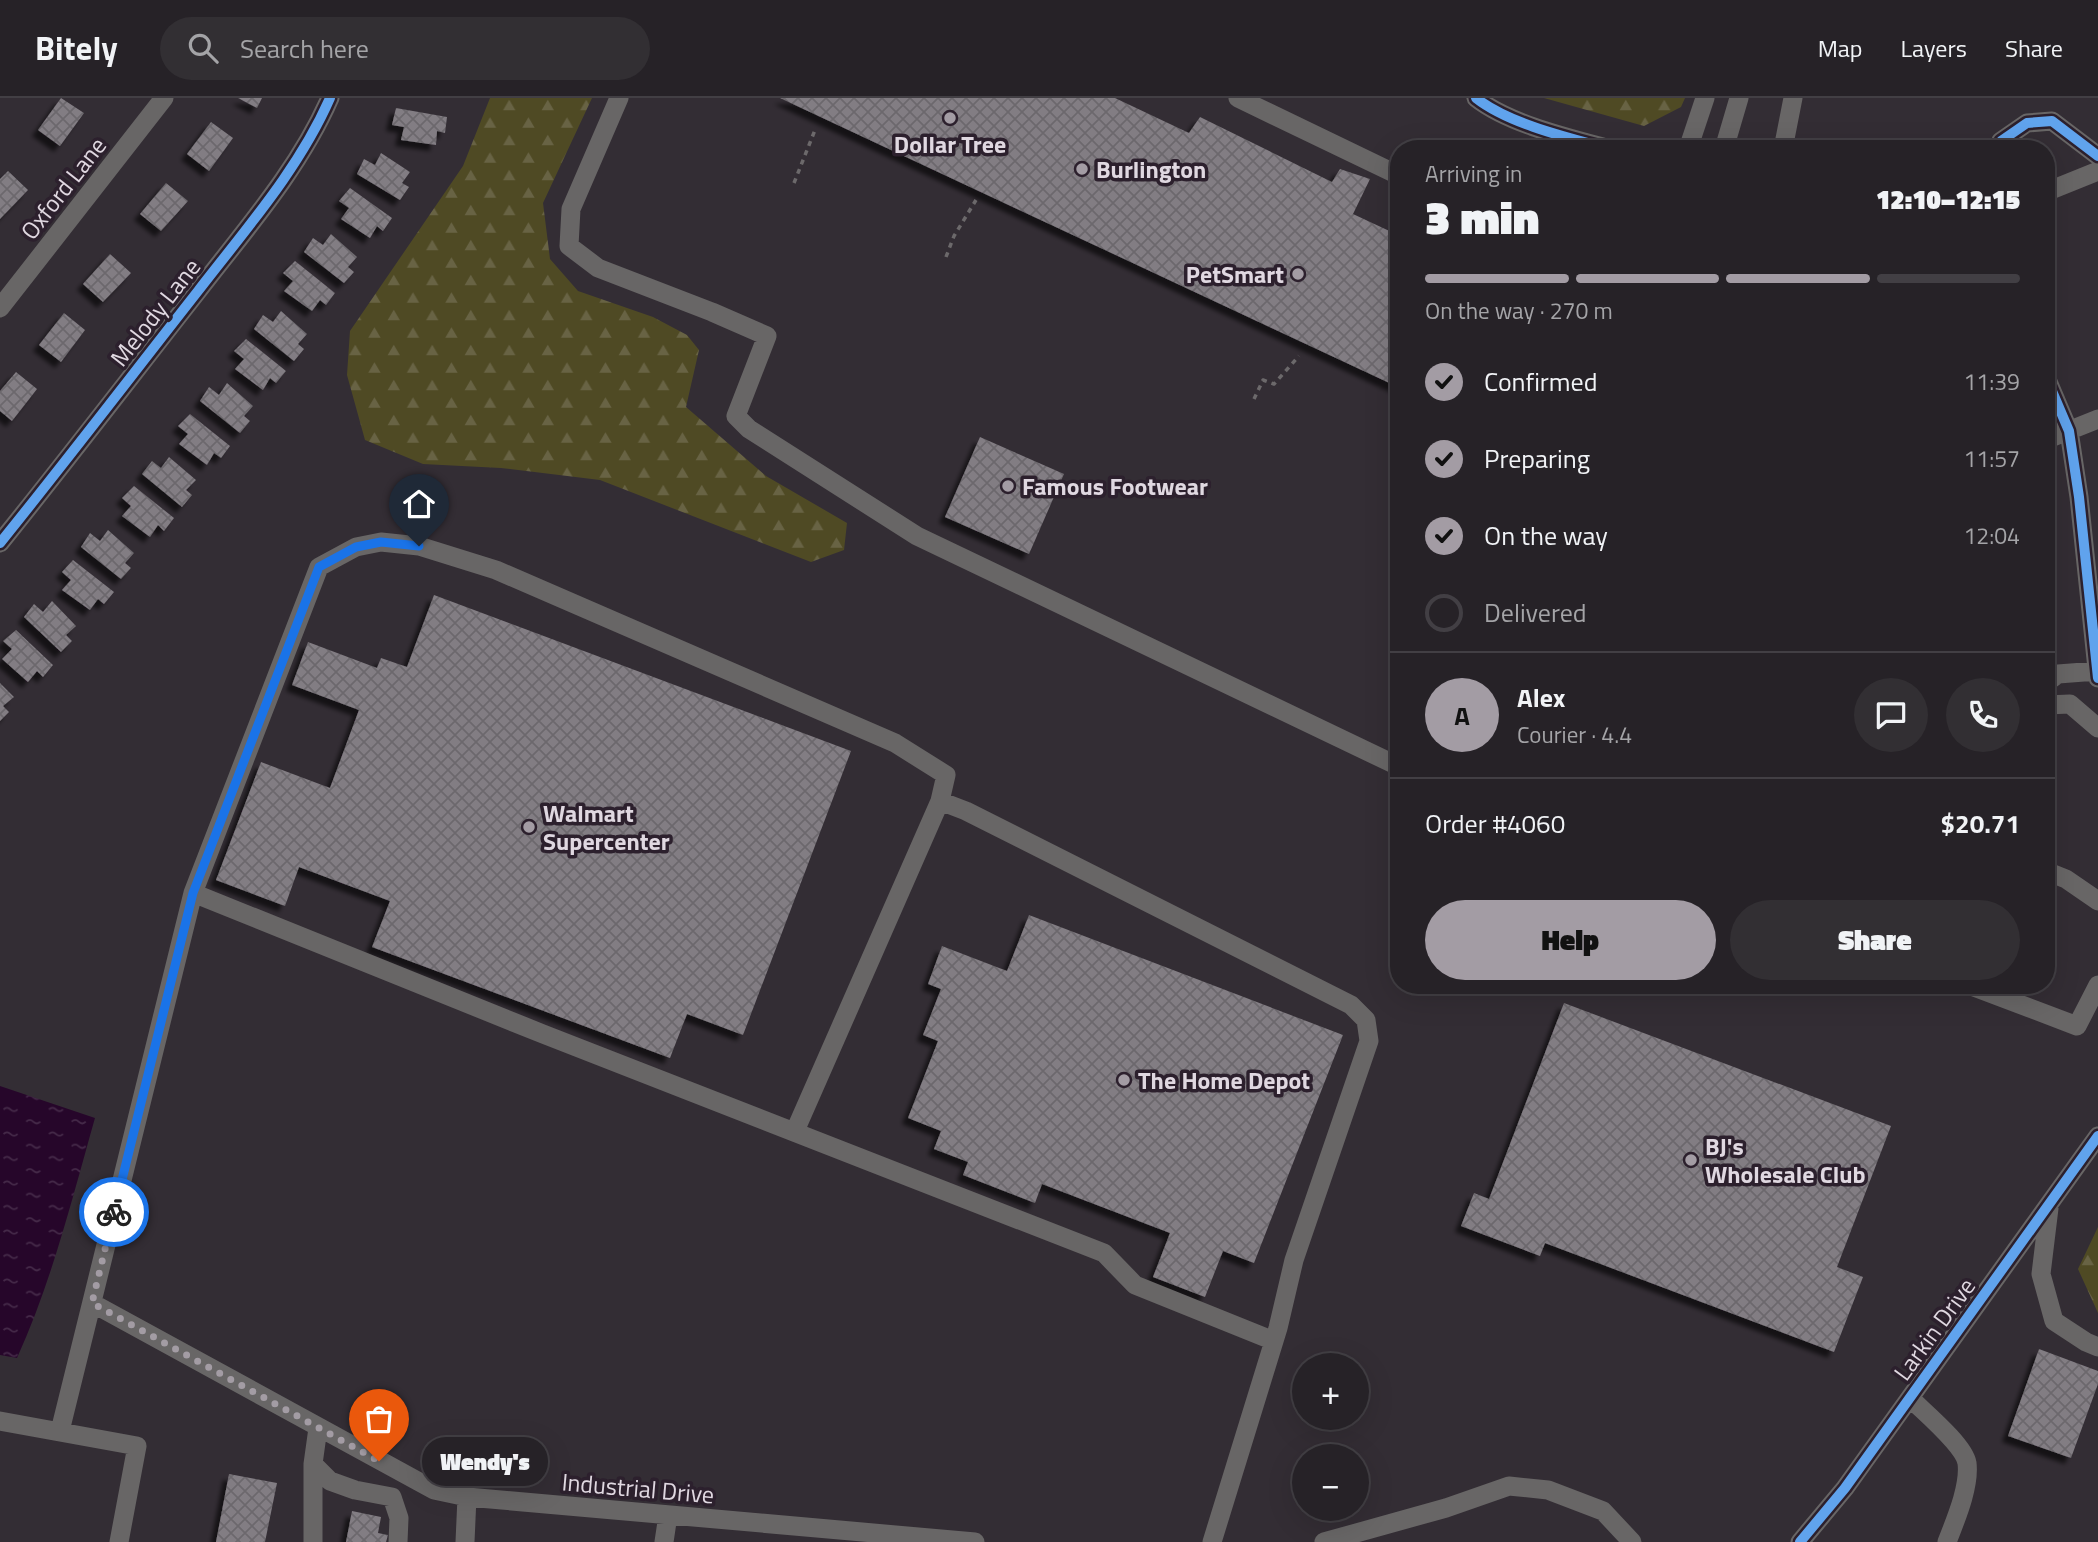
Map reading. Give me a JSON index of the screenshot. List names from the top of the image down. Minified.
{"streets":{"street":["Oxford Lane","Melody Lane","Larkin Drive","Industrial Drive"]},"places":["Dollar Tree","Burlington","PetSmart","Famous Footwear","Walmart Supercenter","The Home Depot","BJ's Wholesale Club","Wendy's"],"page":{"header":"Bitely","search":"Search here","nav":["Map","Layers","Share"],"heading":["3 min","Arriving in","12:10–12:15"],"panel":["Alex","Courier · 4.4","Order #4060","$20.71"],"bar":"On the way · 270 m","list":[["Confirmed","11:39"],["Preparing","11:57"],["On the way","12:04"],"Delivered"],"round":"A","buttons":["Help","Share"],"map_buttons":["+","−"],"bubble":"Wendy's"}}
